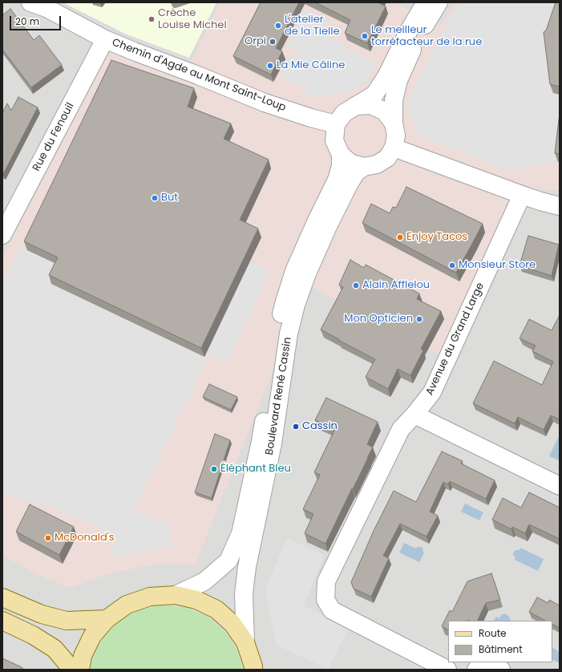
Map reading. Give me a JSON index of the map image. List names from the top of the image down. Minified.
{"streets":{"street":["Chemin d'Agde au Mont Saint-Loup","Rue du Fenouil","Avenue du Grand Large","Boulevard René Cassin"]},"crossings":[["Chemin d'Agde au Mont Saint-Loup","Rue du Fenouil"],["Chemin d'Agde au Mont Saint-Loup","Boulevard René Cassin"]],"places":["Crèche Louise Michel","L'atelier de la Tielle","Le meilleur torréfacteur de la rue","Orpi","La Mie Câline","But","Enjoy Tacos","Monsieur Store","Alain Afflelou","Mon Opticien","Cassin","Éléphant Bleu","McDonald's"],"legend":["Route","Bâtiment"],"scale_bar":"20 m"}
